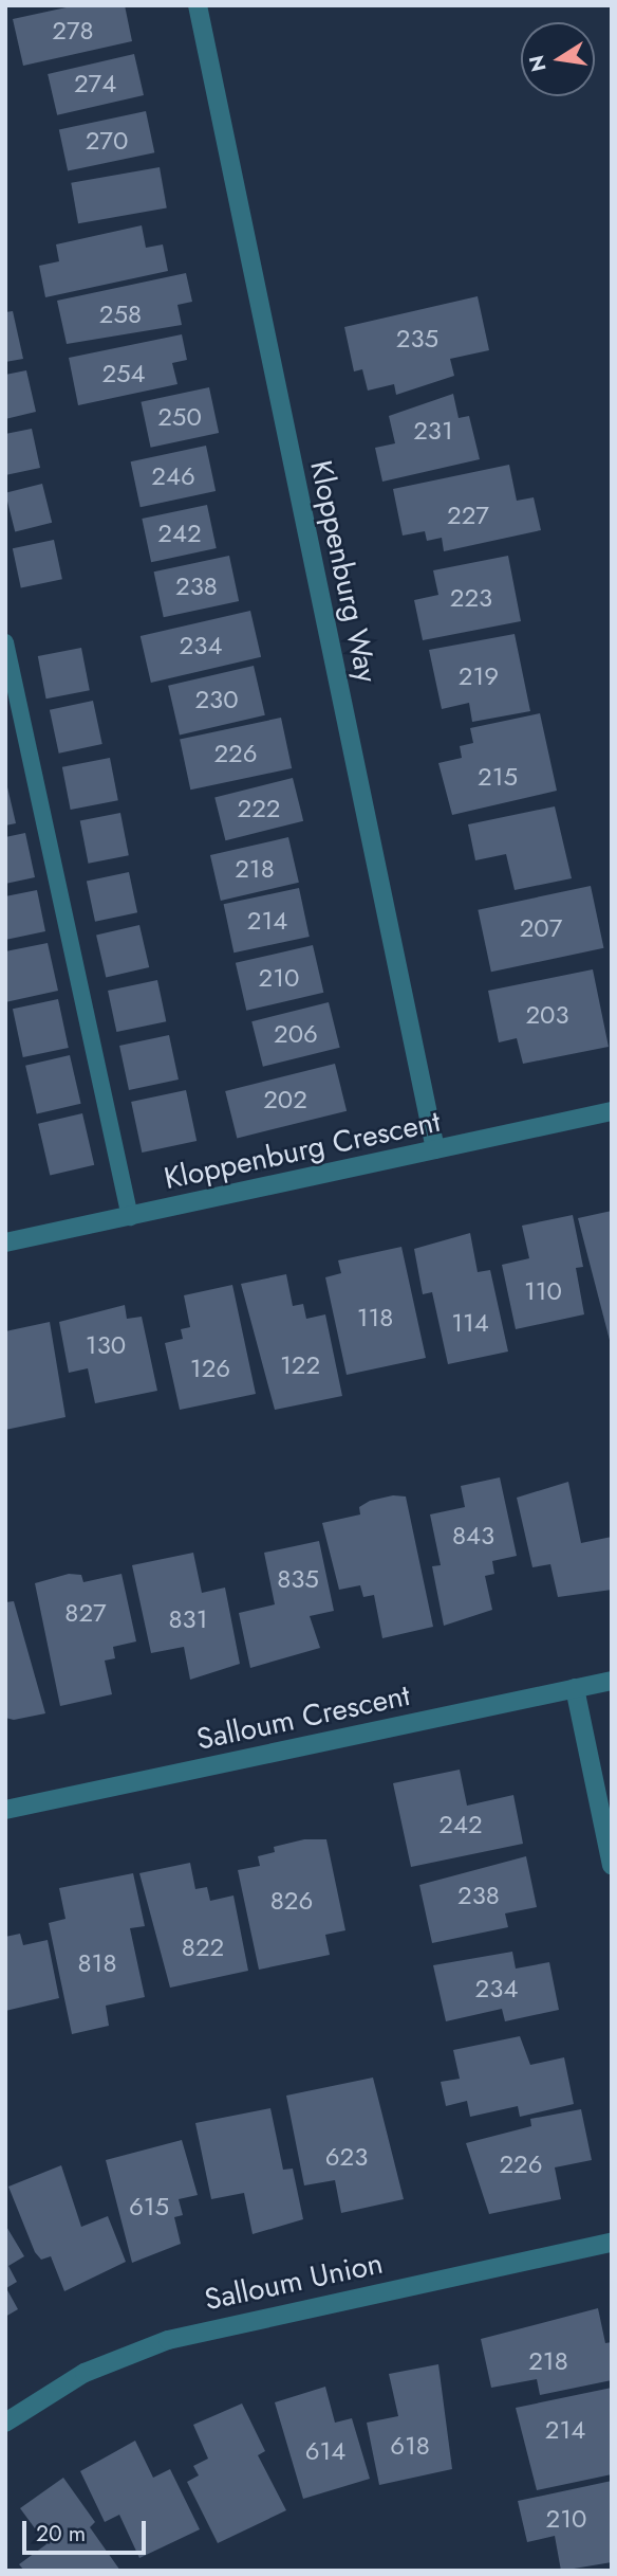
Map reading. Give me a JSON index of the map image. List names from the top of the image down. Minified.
{"streets":{"street":["Kloppenburg Way","Kloppenburg Crescent","Salloum Crescent","Salloum Union"]},"crossings":[["Kloppenburg Way","Kloppenburg Crescent"]],"house_numbers":["278","274","270","258","235","254","250","231","246","227","242","238","223","234","219","230","226","215","222","218","214","207","210","203","206","202","110","118","114","130","122","126","843","835","827","831","242","238","826","822","818","234","623","226","615","218","214","618","614","210"],"scale_bar":"20 m","north":"left"}
